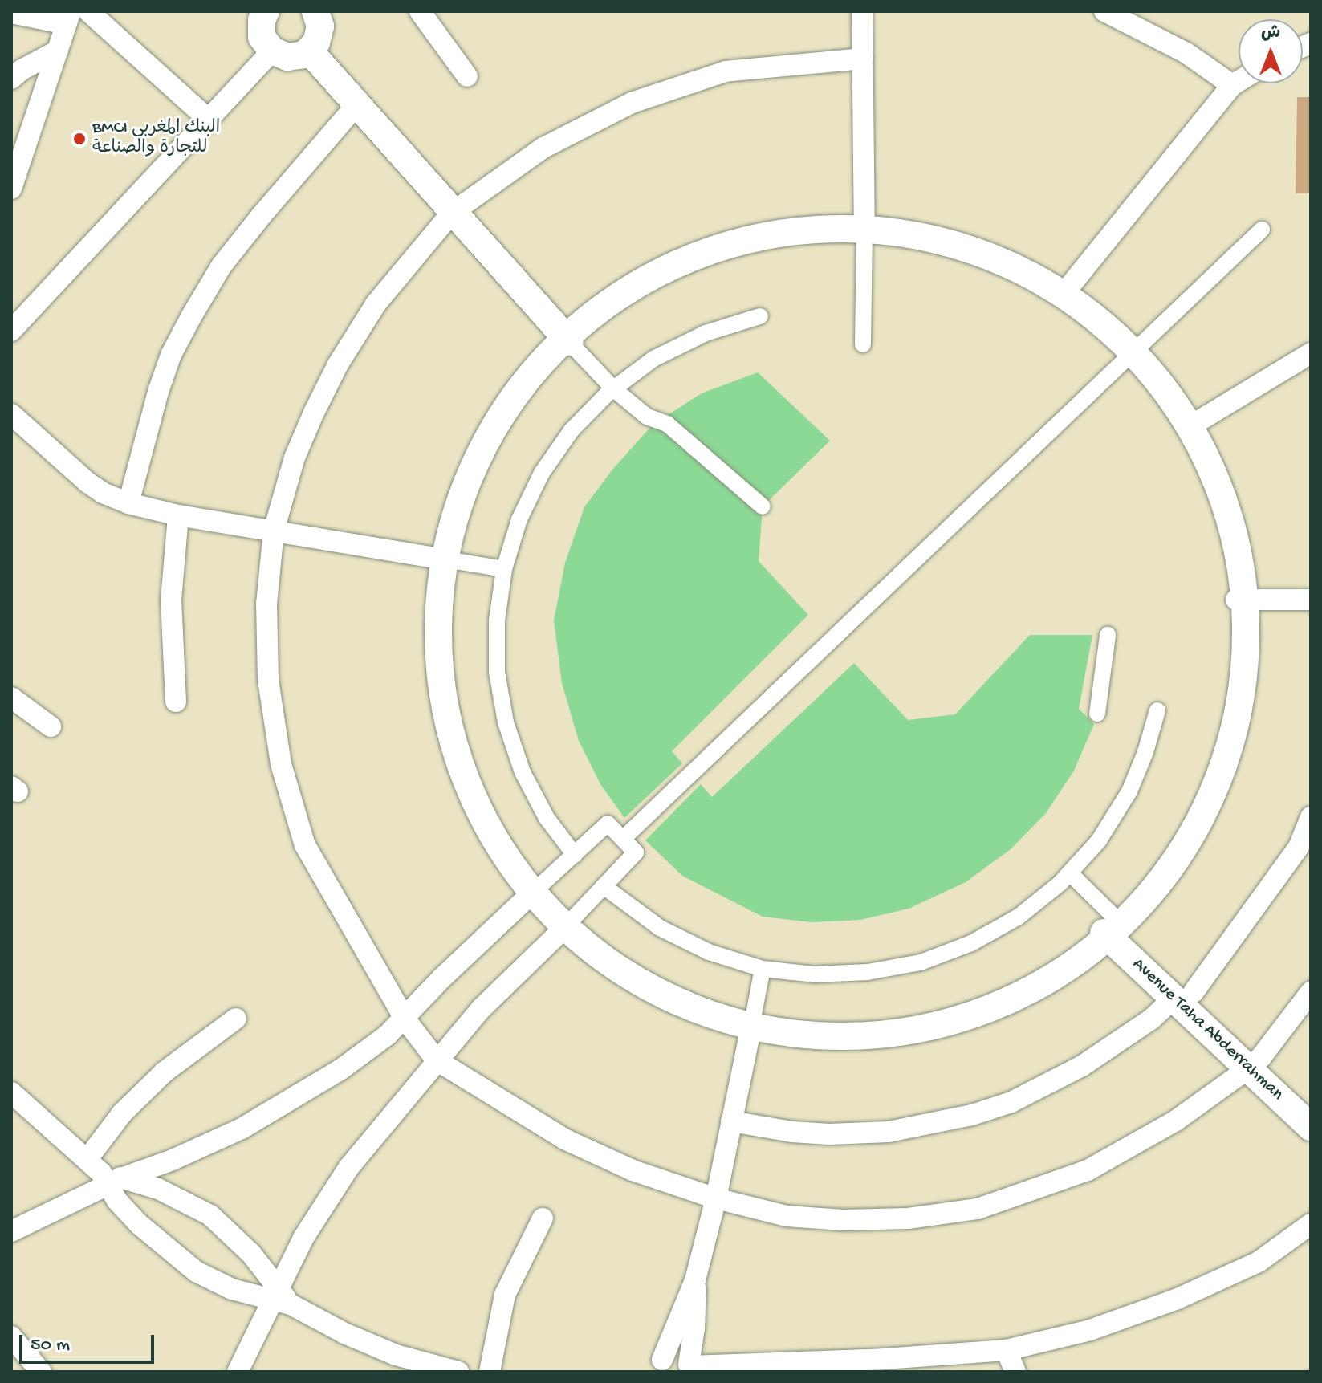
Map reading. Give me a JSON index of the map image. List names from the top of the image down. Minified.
{"streets":{"street":["Avenue Taha Abderrahman"]},"places":["BMCI البنك المغربي للتجارة والصناعة"],"scale_bar":"50 m","north":"top"}
